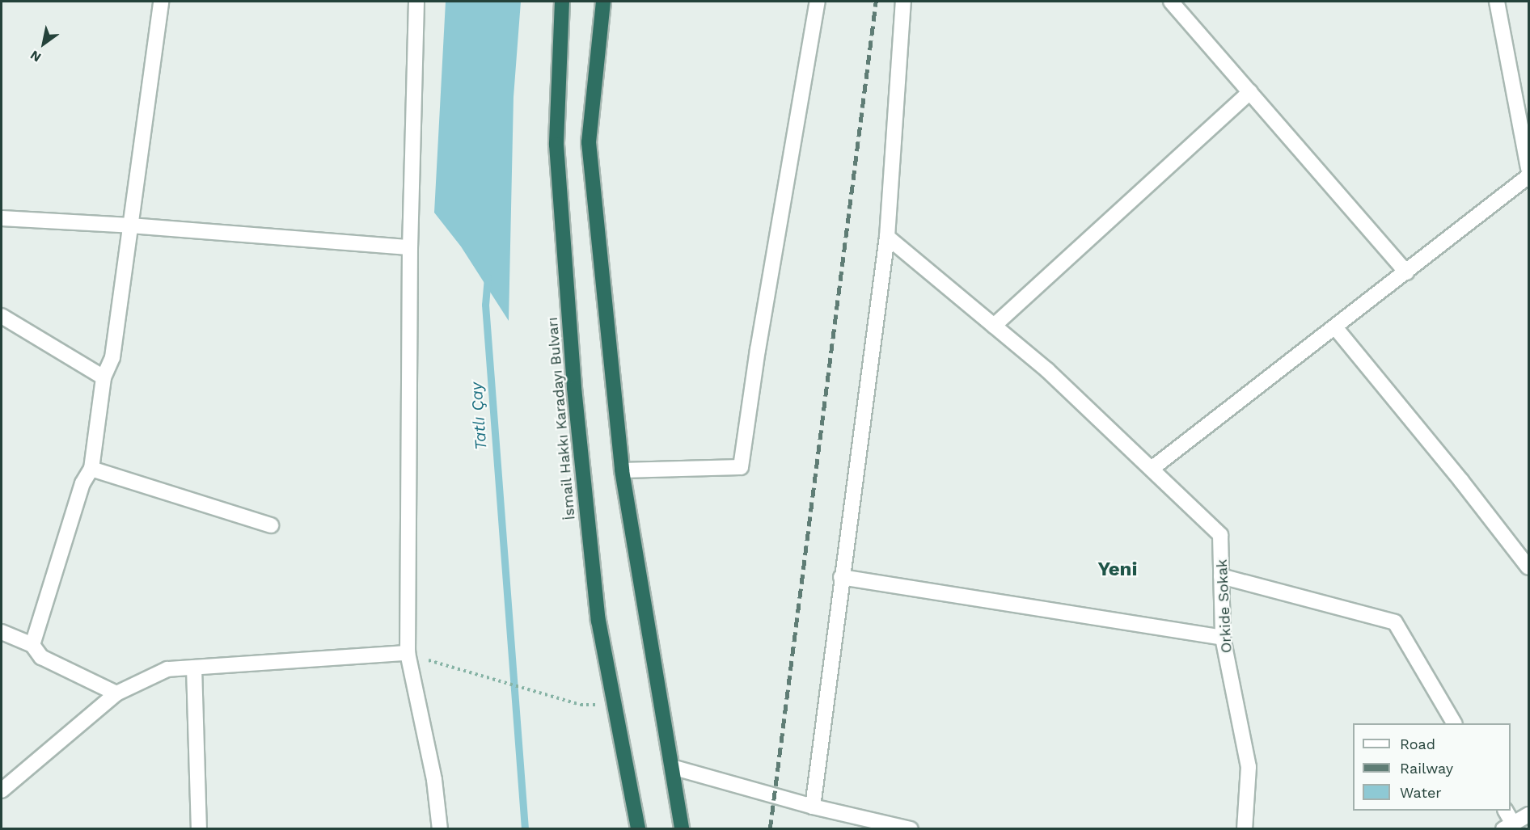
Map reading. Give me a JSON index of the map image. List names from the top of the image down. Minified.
{"streets":{"highway":["İsmail Hakkı Karadayı Bulvarı"],"street":["Orkide Sokak"]},"districts":["Yeni"],"water":["Tatlı Çay"],"legend":["Road","Railway","Water"],"north":"bottom left"}
